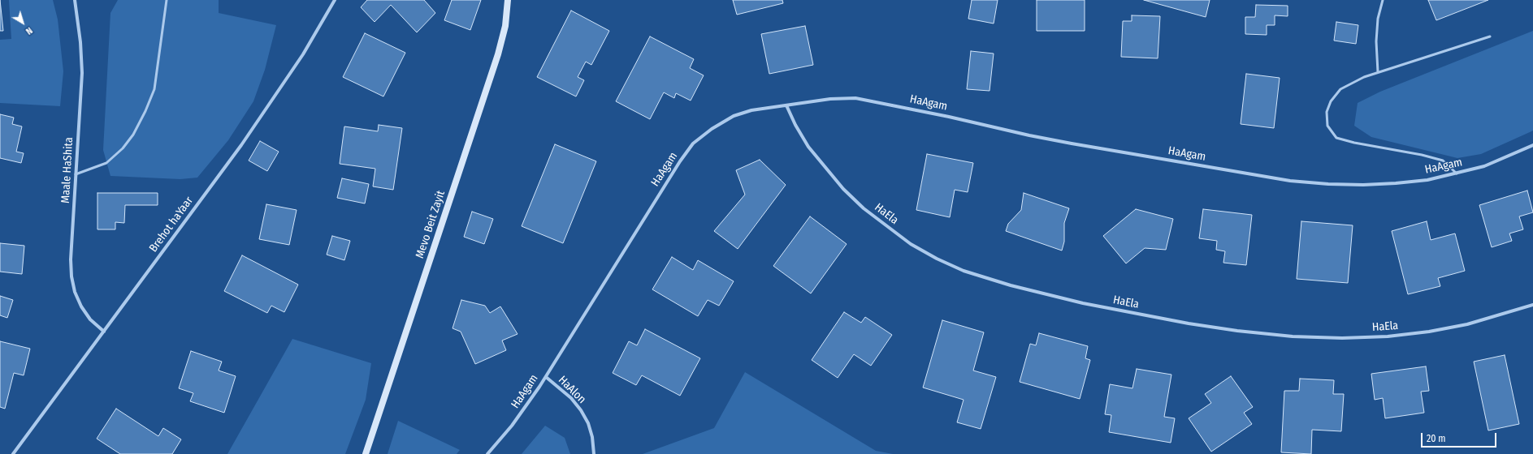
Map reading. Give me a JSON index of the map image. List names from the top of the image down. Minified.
{"streets":{"street":["HaAgam","Maale HaShita","HaEla","Brehot haYaar","Mevo Beit Zayit","HaAlon"]},"crossings":[["HaAgam","HaEla"],["HaAgam","HaAlon"],["Maale HaShita","Brehot haYaar"]],"scale_bar":"20 m","north":"bottom right"}
